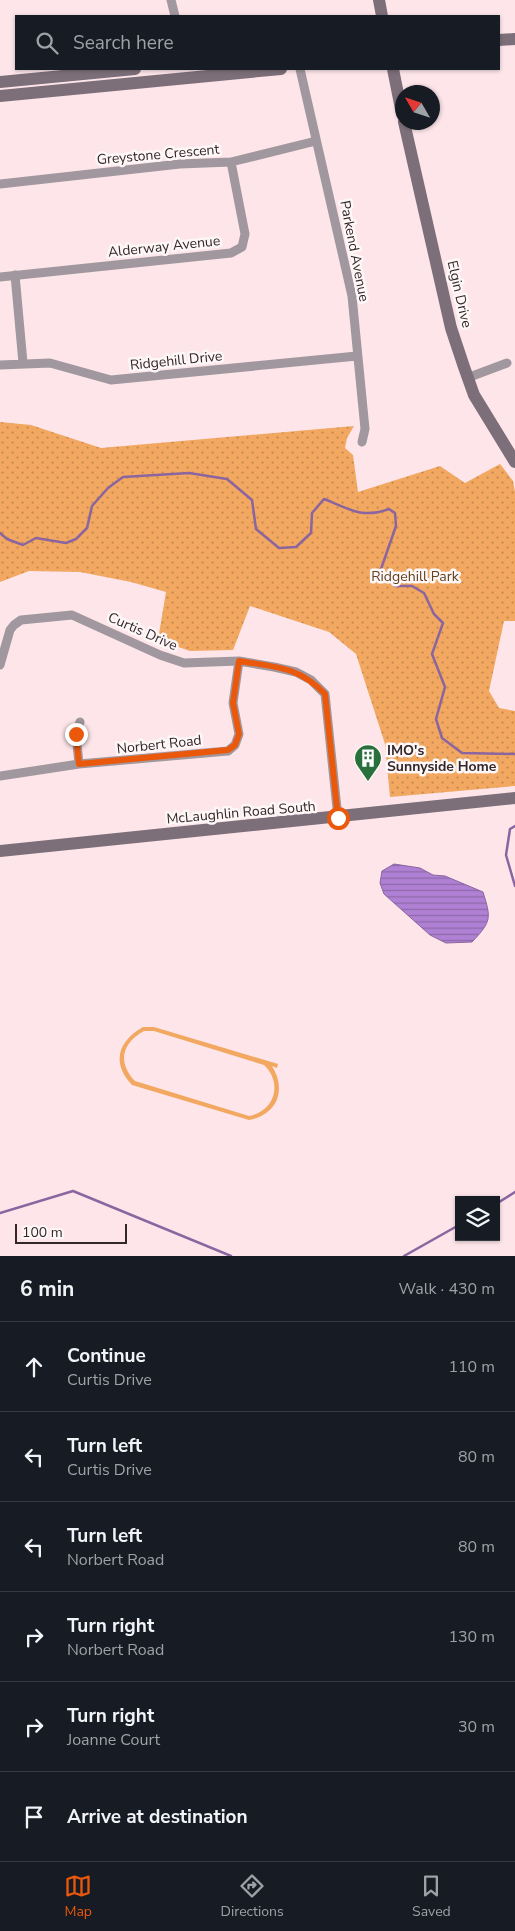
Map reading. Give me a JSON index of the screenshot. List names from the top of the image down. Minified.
{"streets":{"street":["Greystone Crescent","Alderway Avenue","Parkend Avenue","Elgin Drive","Ridgehill Drive","Curtis Drive","Norbert Road","McLaughlin Road South"]},"crossings":[["Greystone Crescent","Alderway Avenue"],["Greystone Crescent","Parkend Avenue"],["Parkend Avenue","Ridgehill Drive"],["Curtis Drive","Norbert Road"],["Curtis Drive","McLaughlin Road South"]],"parks":["Ridgehill Park"],"places":{"building":["IMO's Sunnyside Home"]},"scale_bar":"100 m","north":"top left","page":{"search":"Search here","scale":"100 m","heading":["6 min","Walk · 430 m"],"list":[["Continue","Curtis Drive","110 m"],["Turn left","Curtis Drive","80 m"],["Turn left","Norbert Road","80 m"],["Turn right","Norbert Road","130 m"],["Turn right","Joanne Court","30 m"],"Arrive at destination"],"nav":["Map","Directions","Saved"]}}
